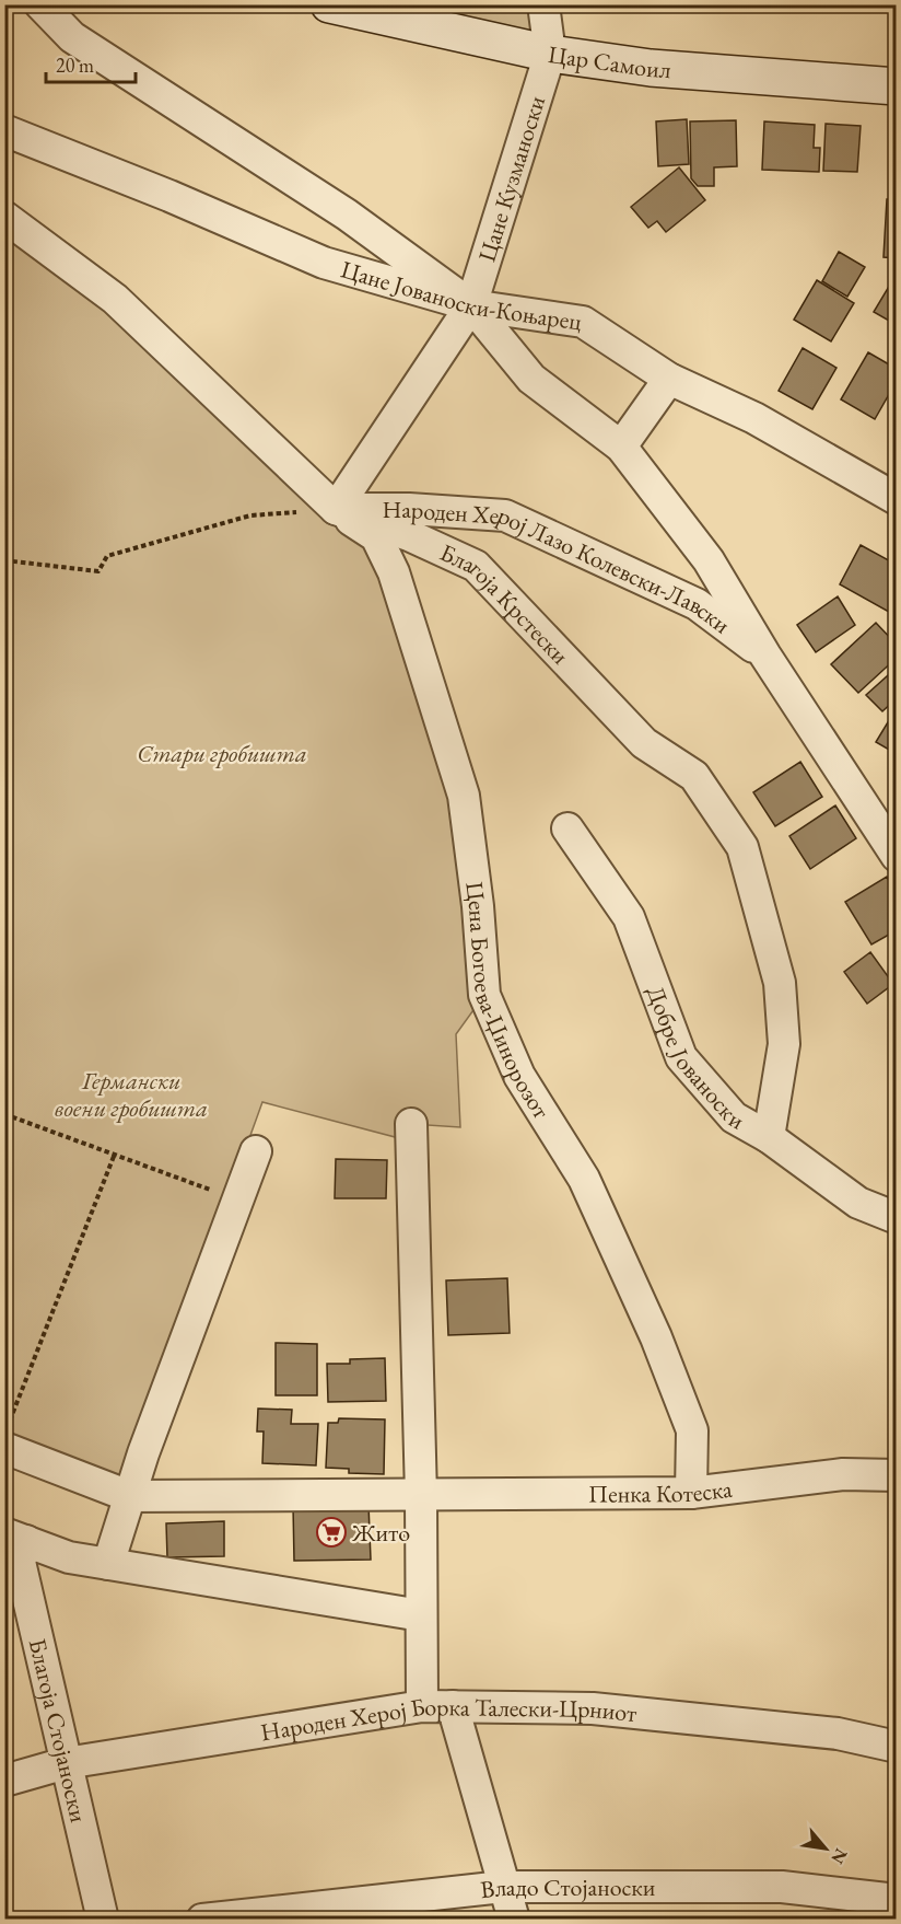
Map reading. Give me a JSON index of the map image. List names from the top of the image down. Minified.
{"streets":{"street":["Цар Самоил","Цане Кузманоски","Цане Јованоски-Коњарец","Народен Херој Лазо Колевски-Лавски","Благоја Крстески","Цена Богоева-Џинорозот","Добре Јованоски","Пенка Котеска","Народен Херој Борка Талески-Црниот","Благоја Стојаноски","Владо Стојаноски"]},"crossings":[["Цар Самоил","Цане Кузманоски"],["Цане Кузманоски","Цане Јованоски-Коњарец"],["Цане Кузманоски","Народен Херој Лазо Колевски-Лавски"],["Цане Кузманоски","Благоја Крстески"],["Цане Кузманоски","Цена Богоева-Џинорозот"],["Цане Јованоски-Коњарец","Народен Херој Лазо Колевски-Лавски"],["Народен Херој Лазо Колевски-Лавски","Благоја Крстески"],["Народен Херој Лазо Колевски-Лавски","Цена Богоева-Џинорозот"],["Благоја Крстески","Цена Богоева-Џинорозот"],["Благоја Крстески","Добре Јованоски"],["Цена Богоева-Џинорозот","Пенка Котеска"],["Народен Херој Борка Талески-Црниот","Благоја Стојаноски"]],"parks":["Стари гробишта","Германски воени гробишта"],"places":{"supermarket":["Жито"]},"scale_bar":"20 m","north":"bottom right"}
